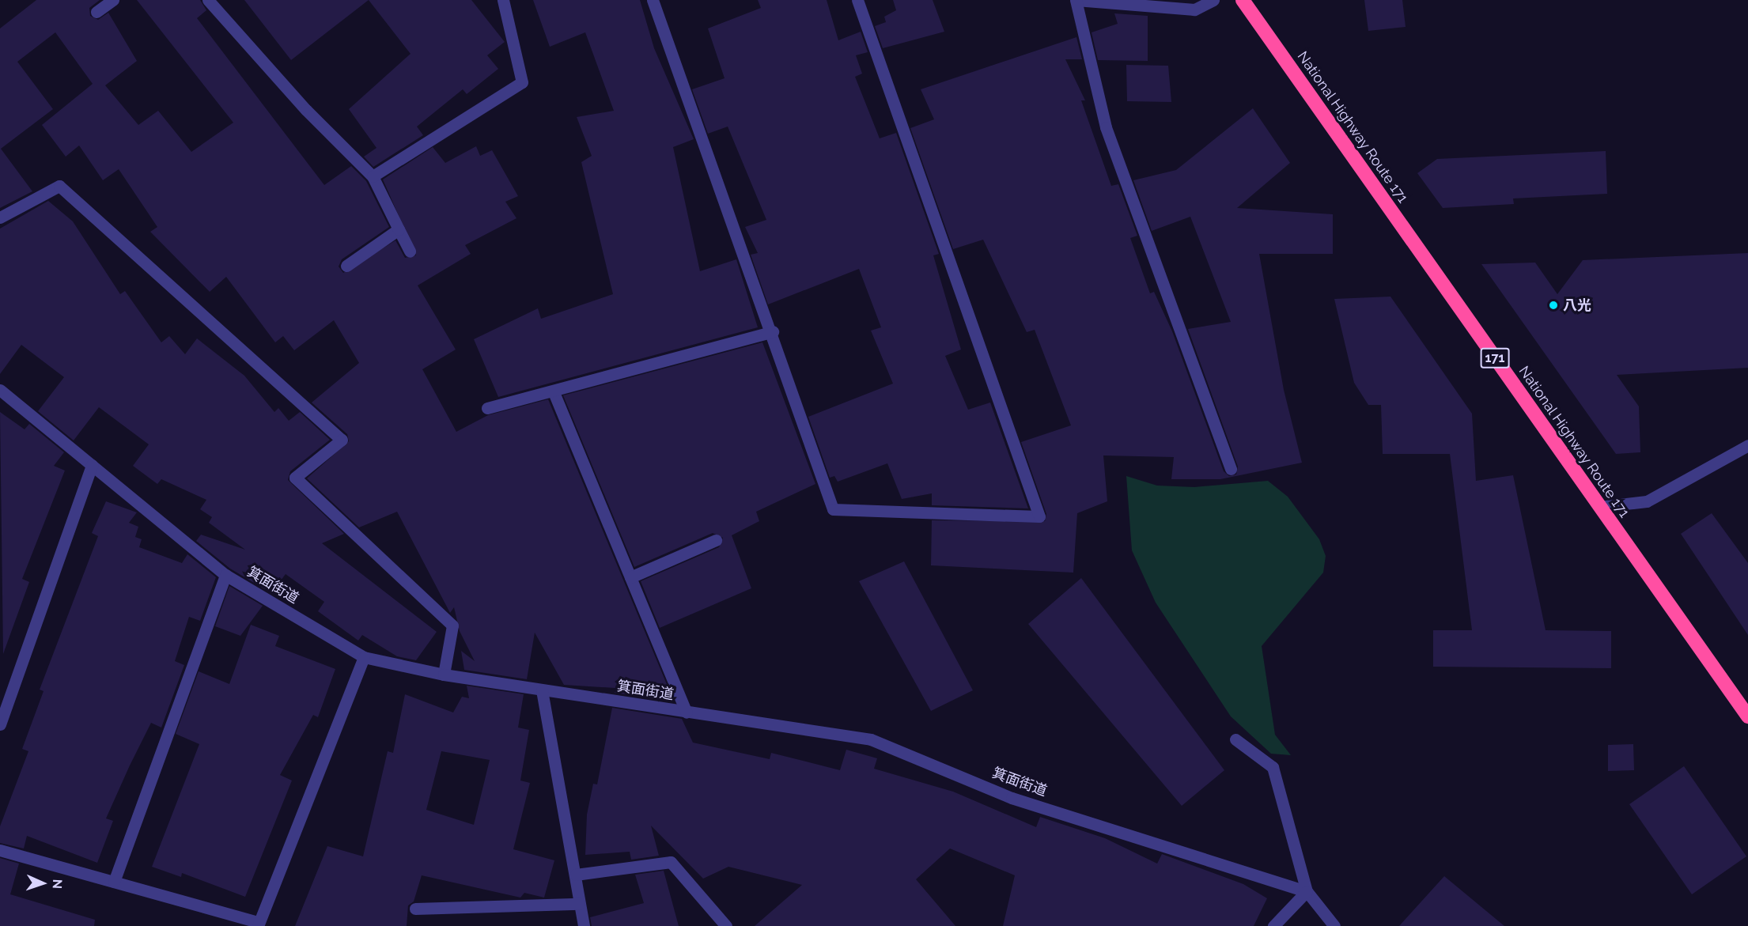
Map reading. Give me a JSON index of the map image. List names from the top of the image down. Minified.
{"streets":{"highway":["National Highway Route 171","171"],"street":["箕面街道"]},"places":["八光"],"north":"right"}
